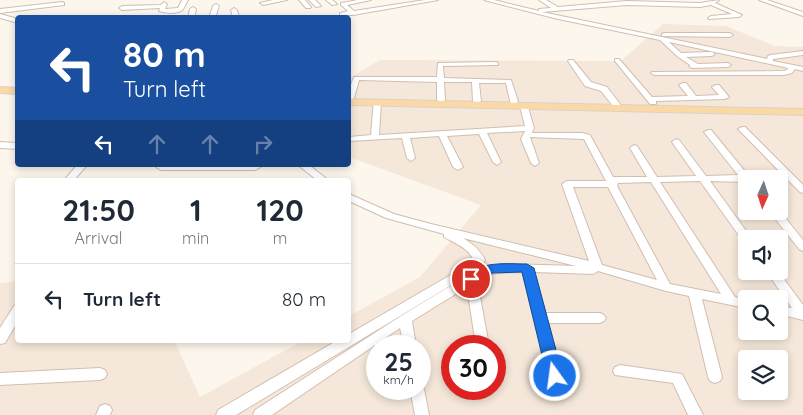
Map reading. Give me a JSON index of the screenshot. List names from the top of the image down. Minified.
{"north":"bottom","page":{"turn":["80 m","Turn left"],"eta":["21:50","Arrival","1","min","120","m"],"list":[{"name":"Turn left","value":"80 m"}],"speed":"25 km/h","limit":"30"}}
